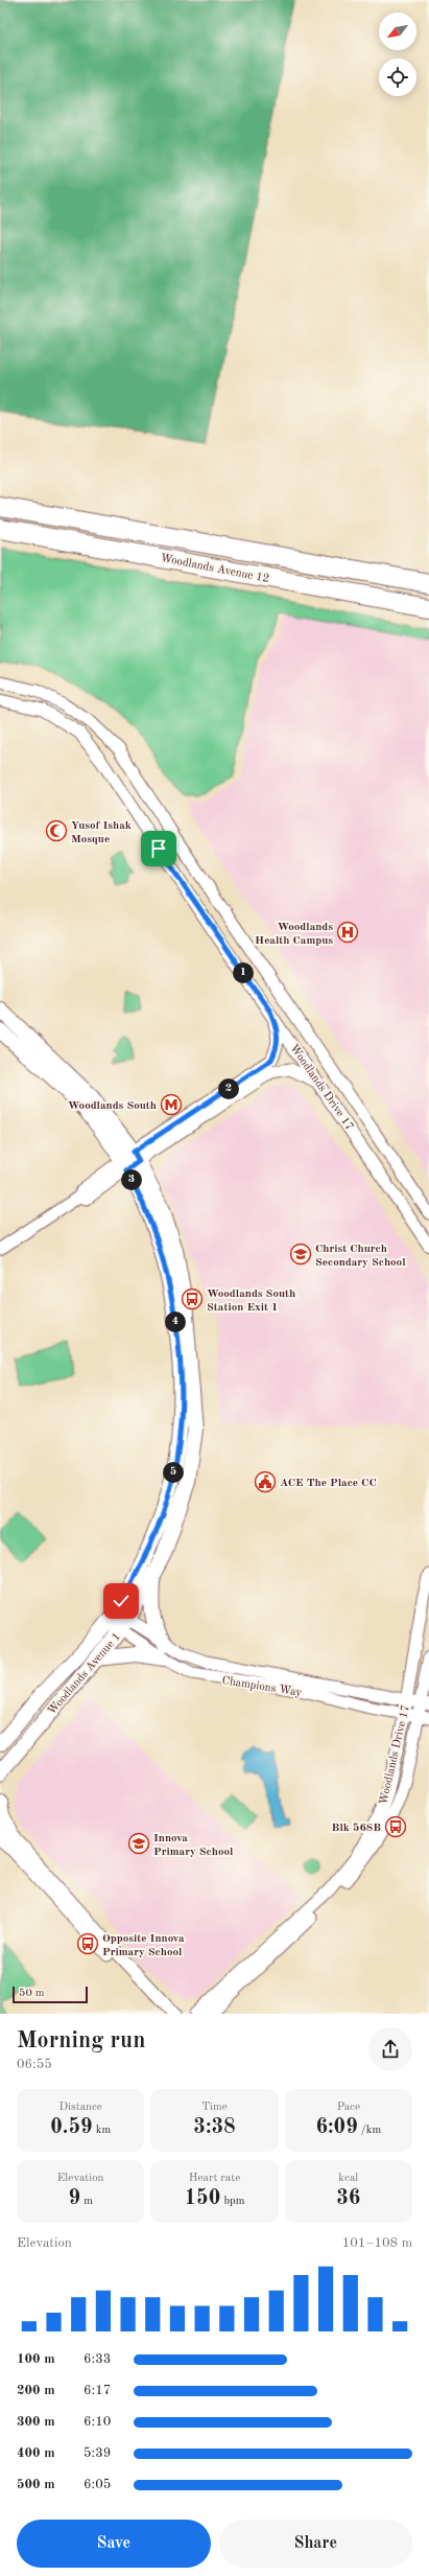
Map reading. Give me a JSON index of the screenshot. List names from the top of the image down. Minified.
{"streets":{"main road":["Woodlands Avenue 12"],"street":["Woodlands Drive 17","Woodlands Avenue 1","Champions Way"]},"crossings":[["Woodlands Drive 17","Champions Way"],["Woodlands Avenue 1","Champions Way"]],"places":{"mosque":["Yusof Ishak Mosque"],"hospital":["Woodlands Health Campus"],"metro station":["Woodlands South"],"school or university":["Christ Church Secondary School","Innova Primary School"],"bus stop":["Woodlands South Station Exit 1","Blk 568B","Opposite Innova Primary School"],"public building":["ACE The Place CC"]},"scale_bar":"50 m","north":"bottom left","page":{"pins":["1","2","3","4","5"],"scale":"50 m","heading":["Morning run","06:55"],"stats":[["Distance","0.59 km"],["Time","3:38"],["Pace","6:09 /km"],["Elevation","9 m"],["Heart rate","150 bpm"],["kcal","36"]],"chart":["Elevation","101–108 m"],"list":[{"name":"100 m","note":"6:33"},{"name":"200 m","note":"6:17"},{"name":"300 m","note":"6:10"},{"name":"400 m","note":"5:39"},{"name":"500 m","note":"6:05"}],"buttons":["Save","Share"]}}
